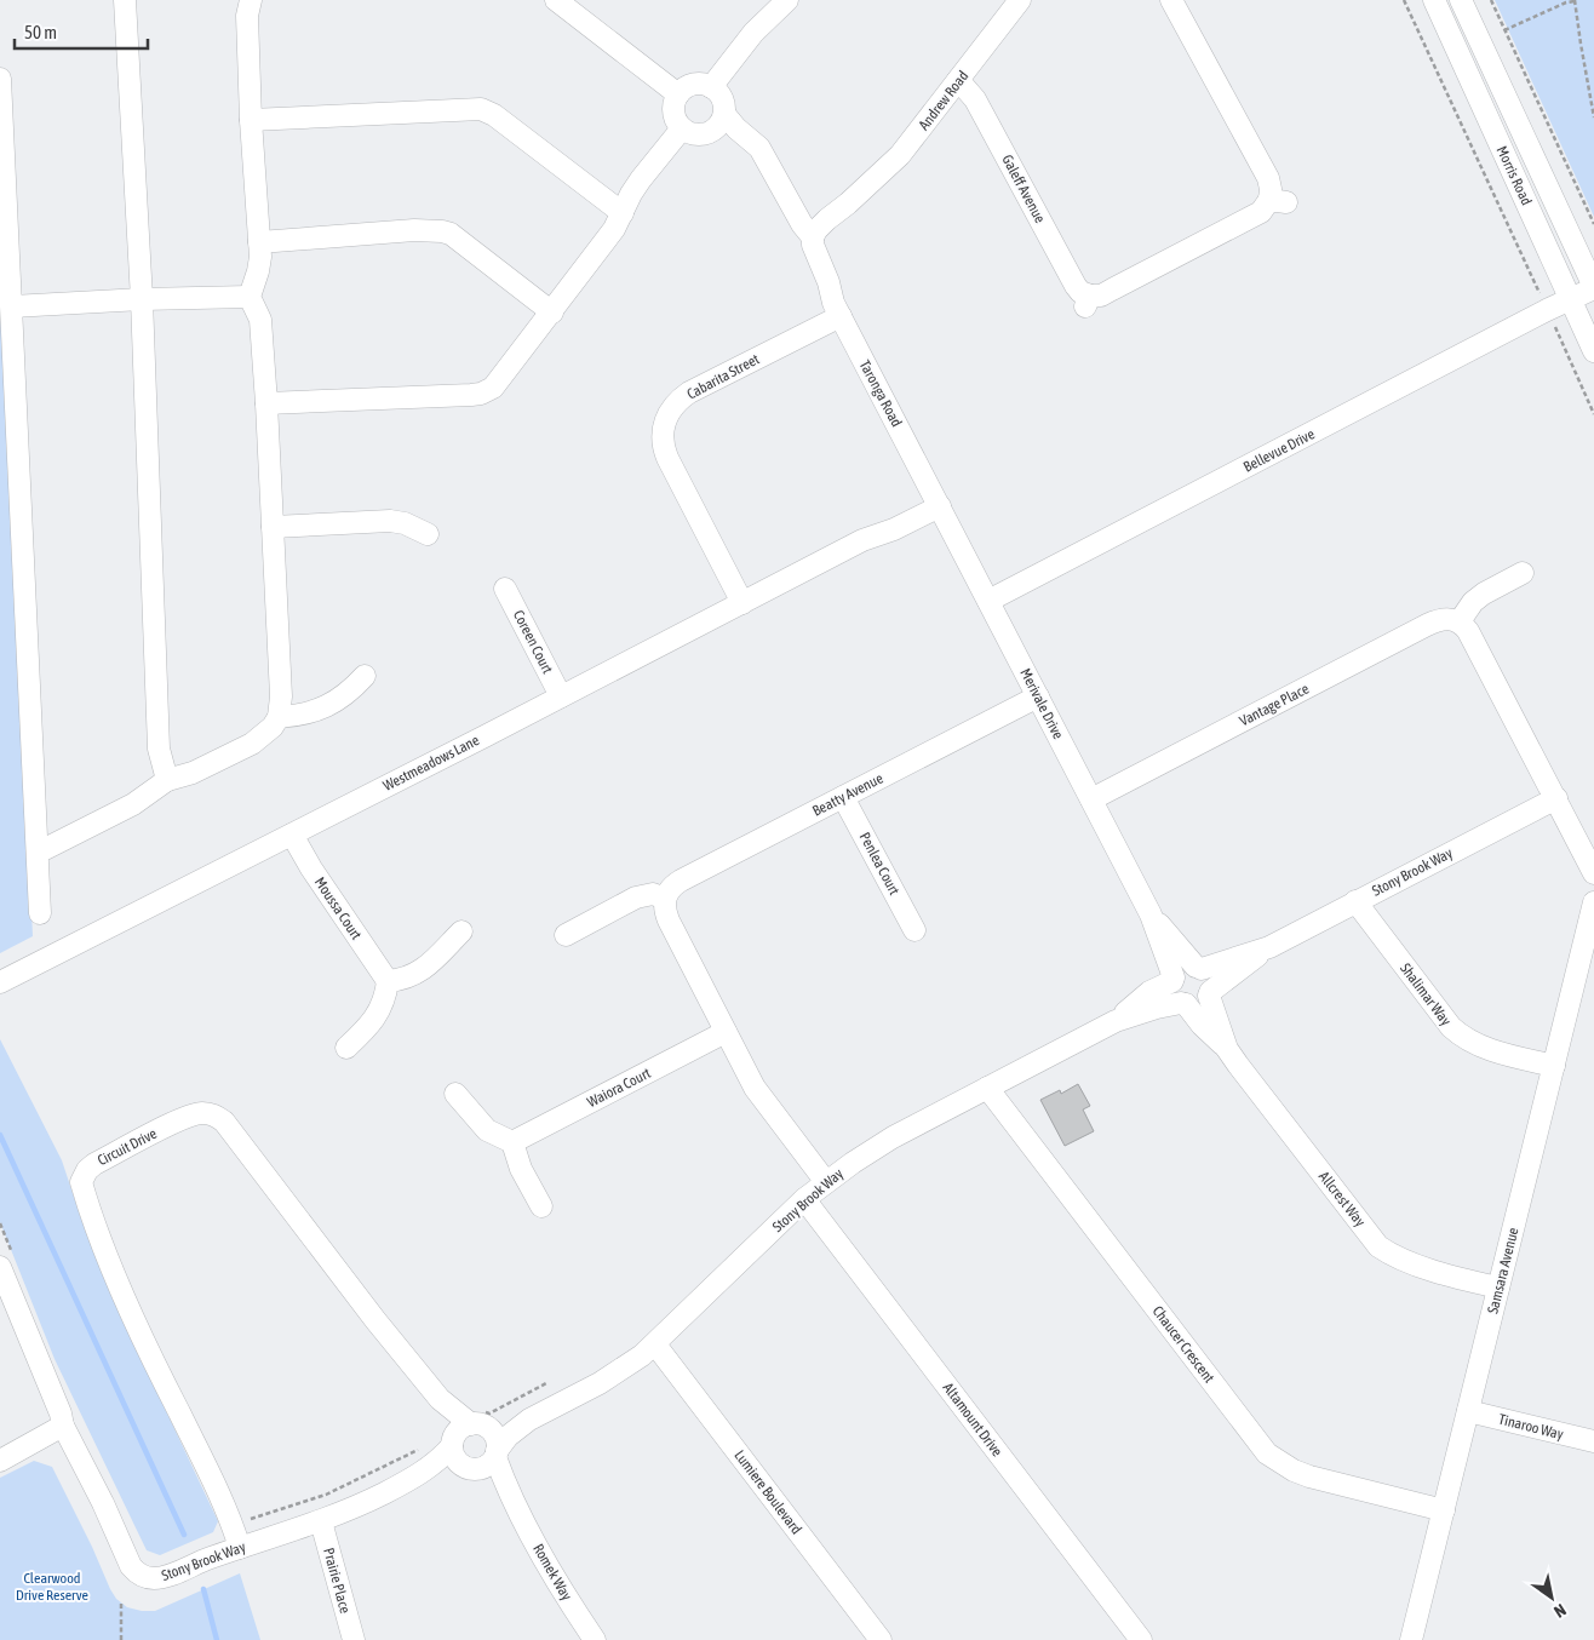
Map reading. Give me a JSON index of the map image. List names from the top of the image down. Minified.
{"streets":{"street":["Andrew Road","Morris Road","Galeff Avenue","Cabarita Street","Taronga Road","Bellevue Drive","Coreen Court","Merivale Drive","Vantage Place","Westmeadows Lane","Beatty Avenue","Penlea Court","Stony Brook Way","Moussa Court","Shalimar Way","Waiora Court","Circuit Drive","Allcrest Way","Samsara Avenue","Chaucer Crescent","Altamount Drive","Tinaroo Way","Lumiere Boulevard","Romek Way","Prairie Place"]},"crossings":[["Andrew Road","Galeff Avenue"],["Andrew Road","Taronga Road"],["Morris Road","Bellevue Drive"],["Cabarita Street","Taronga Road"],["Cabarita Street","Westmeadows Lane"],["Taronga Road","Merivale Drive"],["Taronga Road","Westmeadows Lane"],["Bellevue Drive","Merivale Drive"],["Coreen Court","Westmeadows Lane"],["Merivale Drive","Vantage Place"],["Merivale Drive","Westmeadows Lane"],["Merivale Drive","Beatty Avenue"],["Merivale Drive","Stony Brook Way"],["Merivale Drive","Allcrest Way"],["Westmeadows Lane","Moussa Court"],["Beatty Avenue","Penlea Court"],["Stony Brook Way","Shalimar Way"],["Stony Brook Way","Circuit Drive"],["Stony Brook Way","Allcrest Way"],["Stony Brook Way","Chaucer Crescent"],["Stony Brook Way","Altamount Drive"],["Stony Brook Way","Lumiere Boulevard"],["Stony Brook Way","Romek Way"],["Stony Brook Way","Prairie Place"],["Shalimar Way","Samsara Avenue"],["Circuit Drive","Romek Way"],["Allcrest Way","Samsara Avenue"],["Samsara Avenue","Chaucer Crescent"],["Samsara Avenue","Tinaroo Way"]],"parks":["Clearwood Drive Reserve"],"scale_bar":"50 m","north":"bottom right"}
